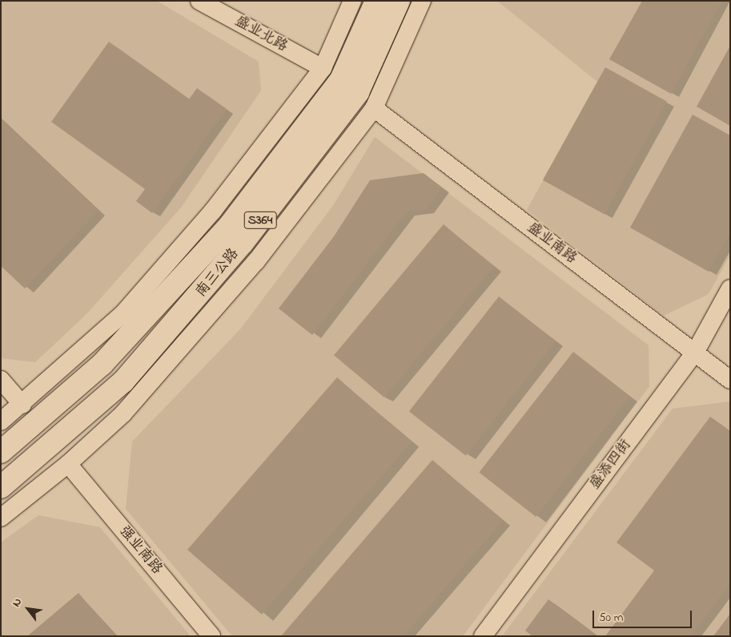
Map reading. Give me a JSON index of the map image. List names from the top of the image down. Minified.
{"streets":{"highway":["S364","南三公路"],"street":["盛业北路","盛业南路","盛添四街","强业南路"]},"crossings":[["盛业南路","盛添四街"]],"scale_bar":"50 m","north":"top left"}
